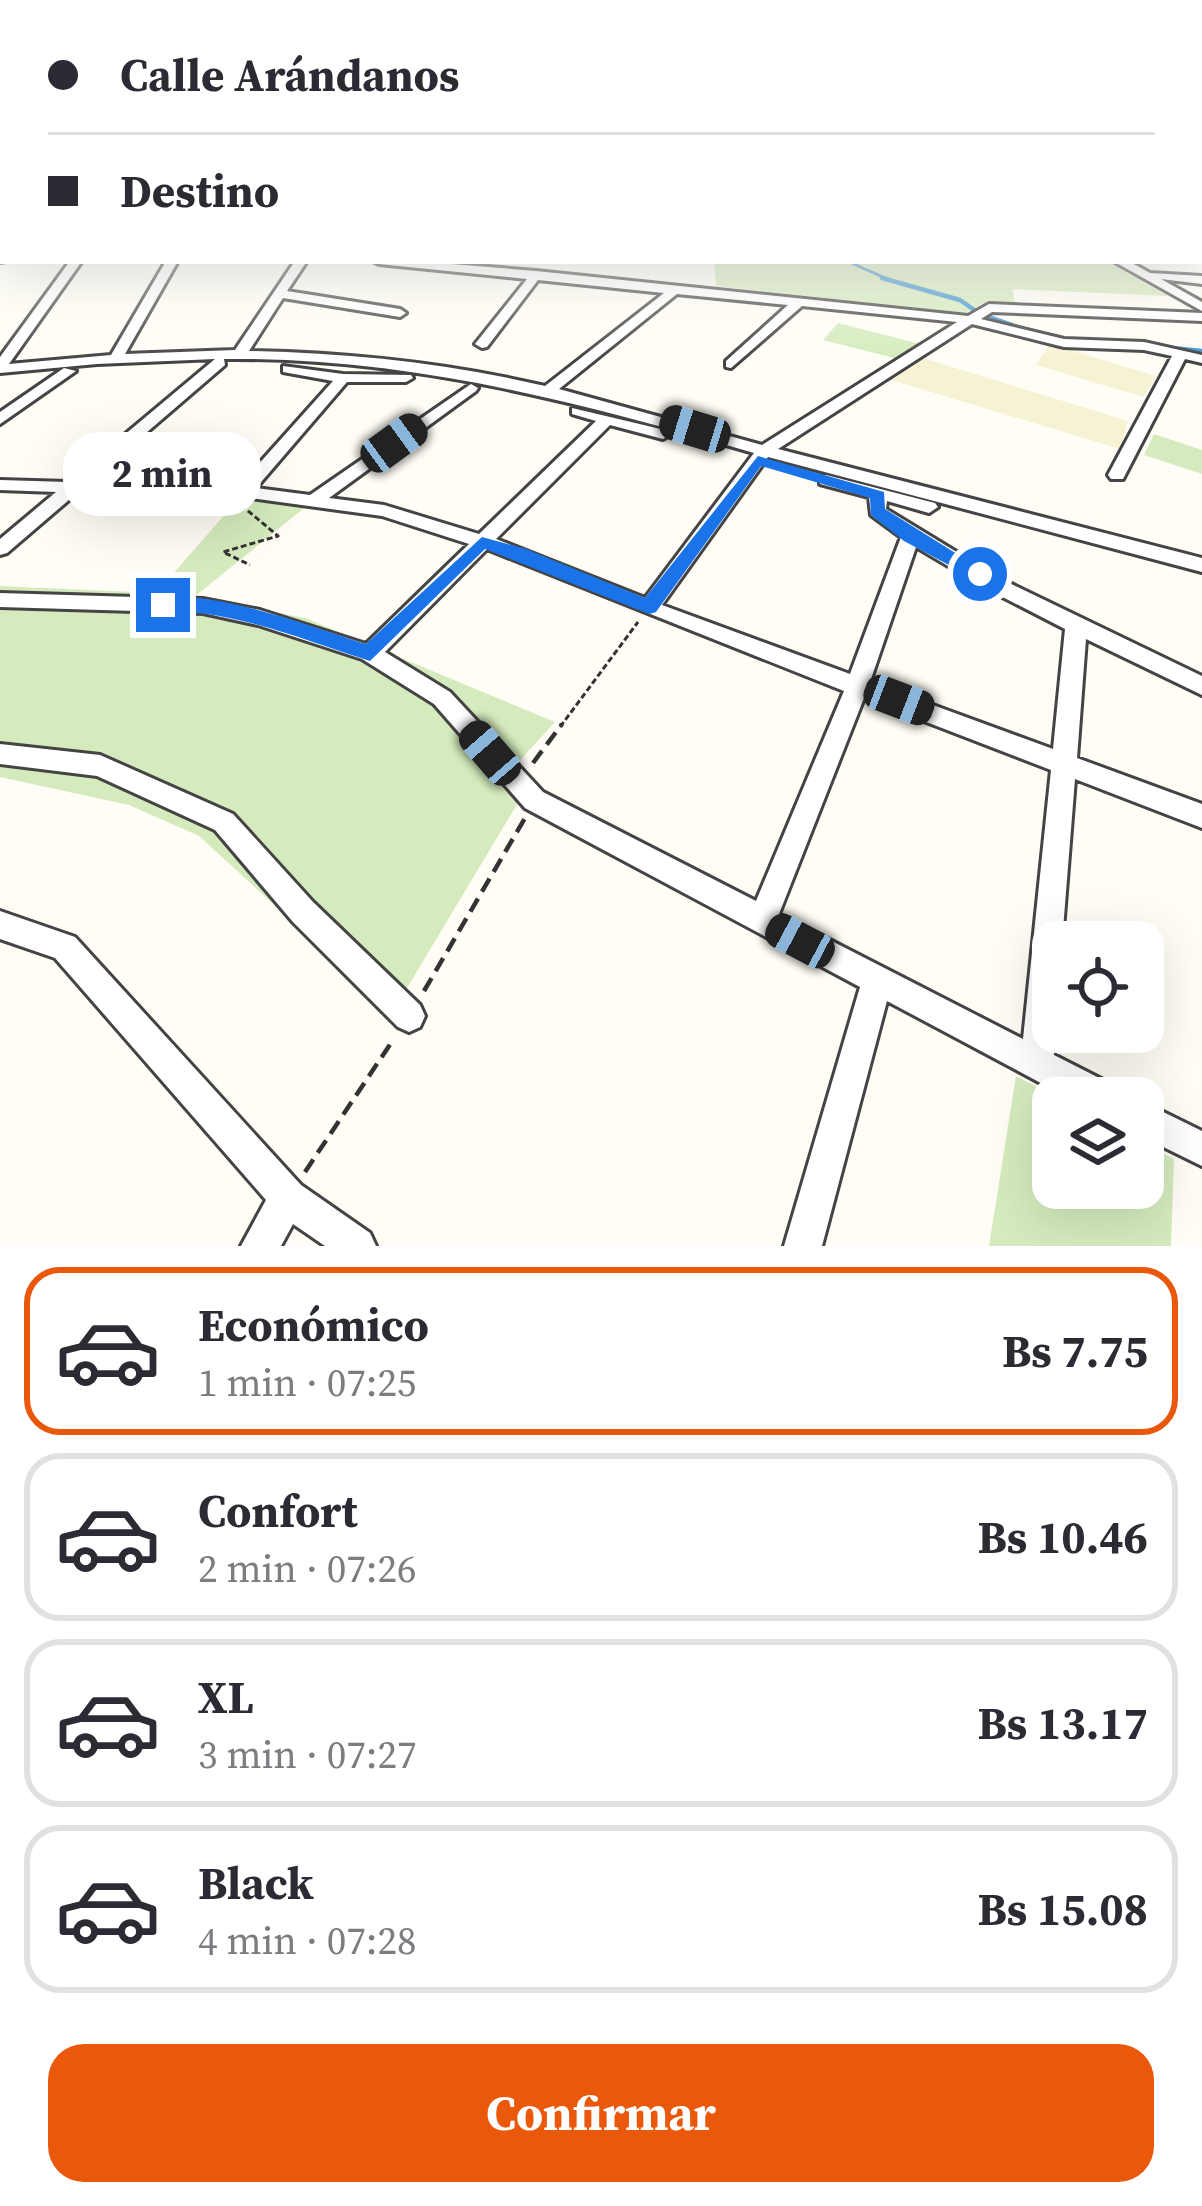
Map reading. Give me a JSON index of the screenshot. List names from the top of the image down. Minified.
{"page":{"banner":["Calle Arándanos","Destino"],"bubble":"2 min","list":[{"name":"Económico","note":"1 min · 07:25","value":"Bs 7.75"},{"name":"Confort","note":"2 min · 07:26","value":"Bs 10.46"},{"name":"XL","note":"3 min · 07:27","value":"Bs 13.17"},{"name":"Black","note":"4 min · 07:28","value":"Bs 15.08"}],"buttons":"Confirmar"}}
